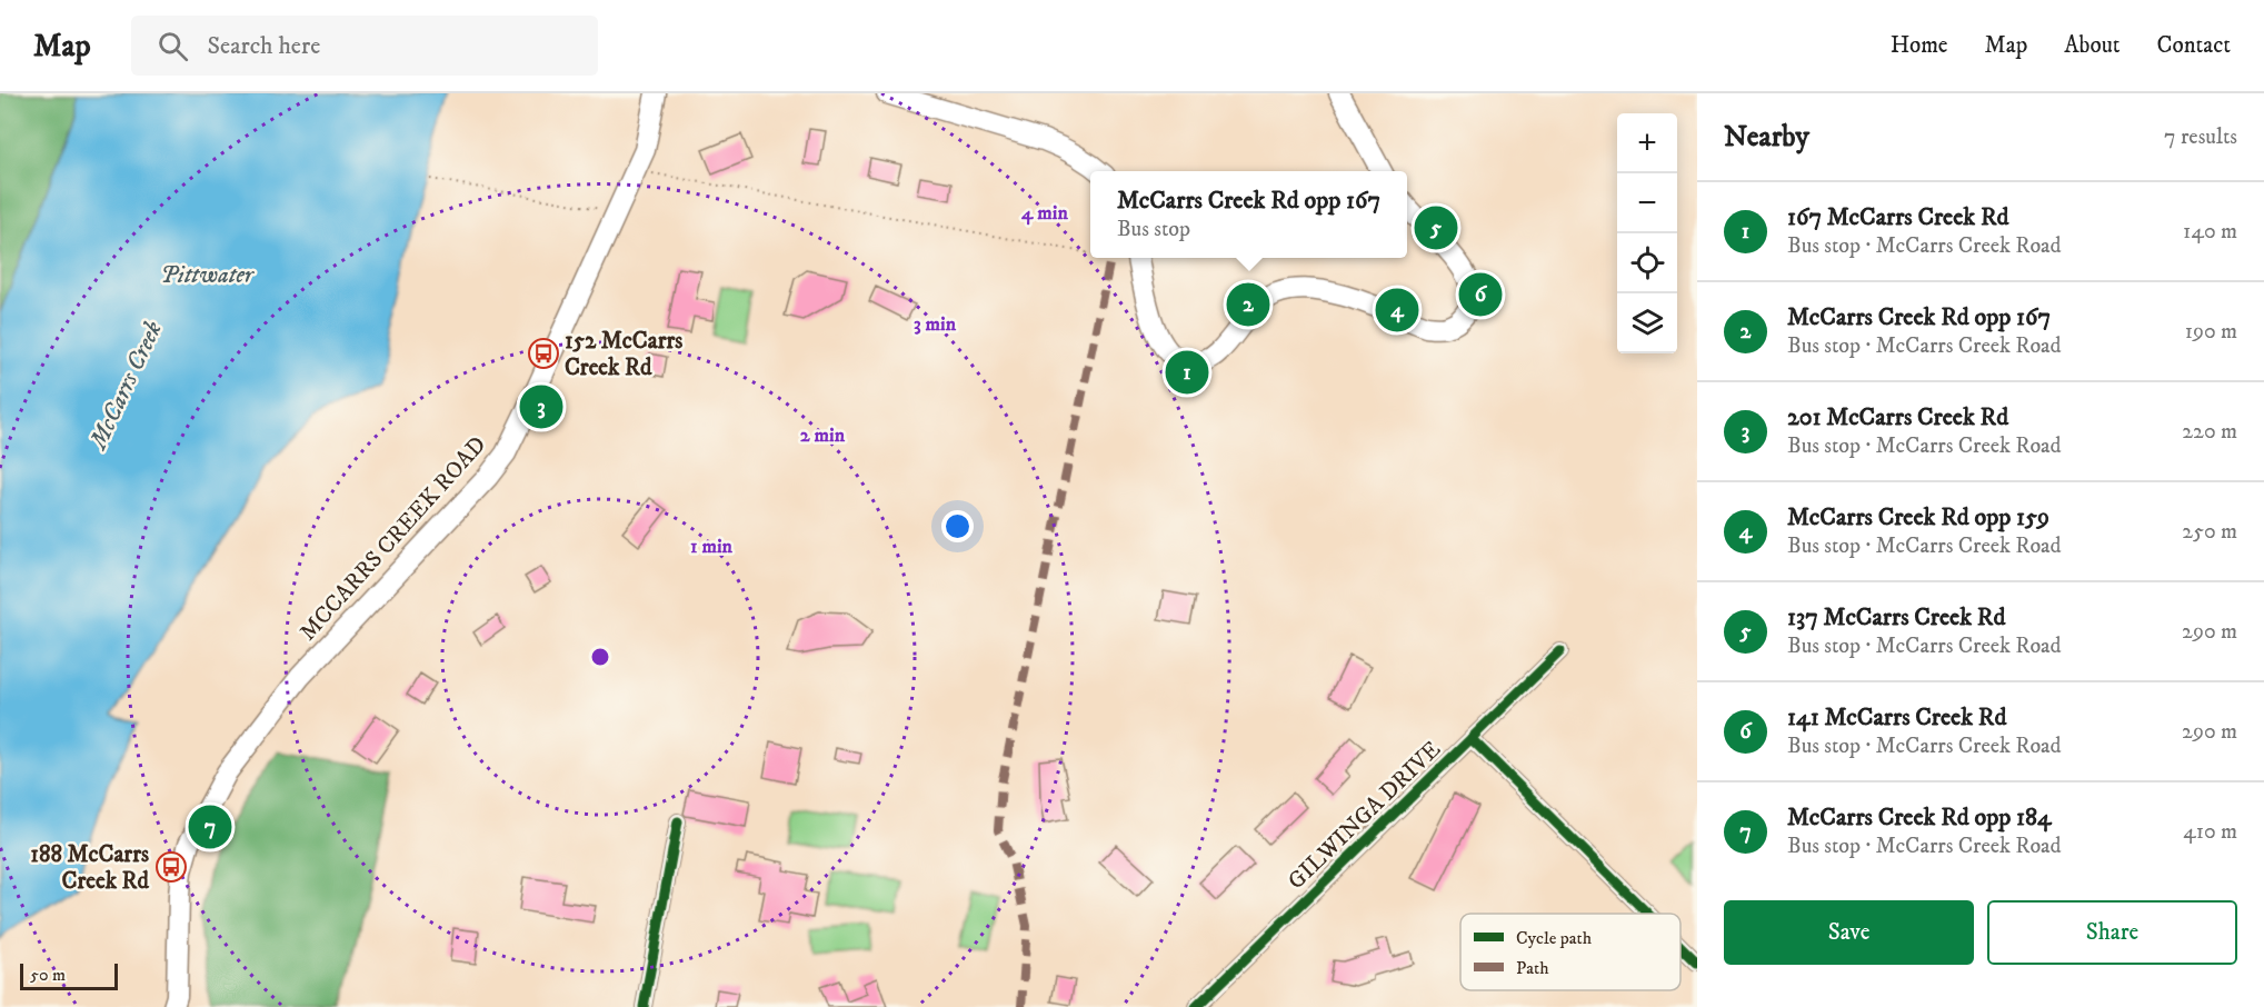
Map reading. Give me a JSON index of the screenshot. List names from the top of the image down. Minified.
{"streets":{"main road":["MCCARRS CREEK ROAD"],"street":["GILWINGA DRIVE"]},"water":["Pittwater","McCarrs Creek"],"places":{"bus stop":["152 McCarrs Creek Rd","188 McCarrs Creek Rd"]},"legend":["Cycle path","Path"],"scale_bar":"50 m","page":{"header":"Map","search":"Search here","nav":["Home","Map","About","Contact"],"heading":["Nearby","7 results"],"map_buttons":["+","−"],"popup":["McCarrs Creek Rd opp 167","Bus stop"],"list":[{"mark":"1","name":"167 McCarrs Creek Rd","note":"Bus stop · McCarrs Creek Road","value":"140 m"},{"mark":"2","name":"McCarrs Creek Rd opp 167","note":"Bus stop · McCarrs Creek Road","value":"190 m"},{"mark":"3","name":"201 McCarrs Creek Rd","note":"Bus stop · McCarrs Creek Road","value":"220 m"},{"mark":"4","name":"McCarrs Creek Rd opp 159","note":"Bus stop · McCarrs Creek Road","value":"250 m"},{"mark":"5","name":"137 McCarrs Creek Rd","note":"Bus stop · McCarrs Creek Road","value":"290 m"},{"mark":"6","name":"141 McCarrs Creek Rd","note":"Bus stop · McCarrs Creek Road","value":"290 m"},{"mark":"7","name":"McCarrs Creek Rd opp 184","note":"Bus stop · McCarrs Creek Road","value":"410 m"}],"pins":["5","6","2","4","1","3","7"],"buttons":["Save","Share"],"scale":"50 m"},"rings":["4 min","3 min","2 min","1 min"]}
